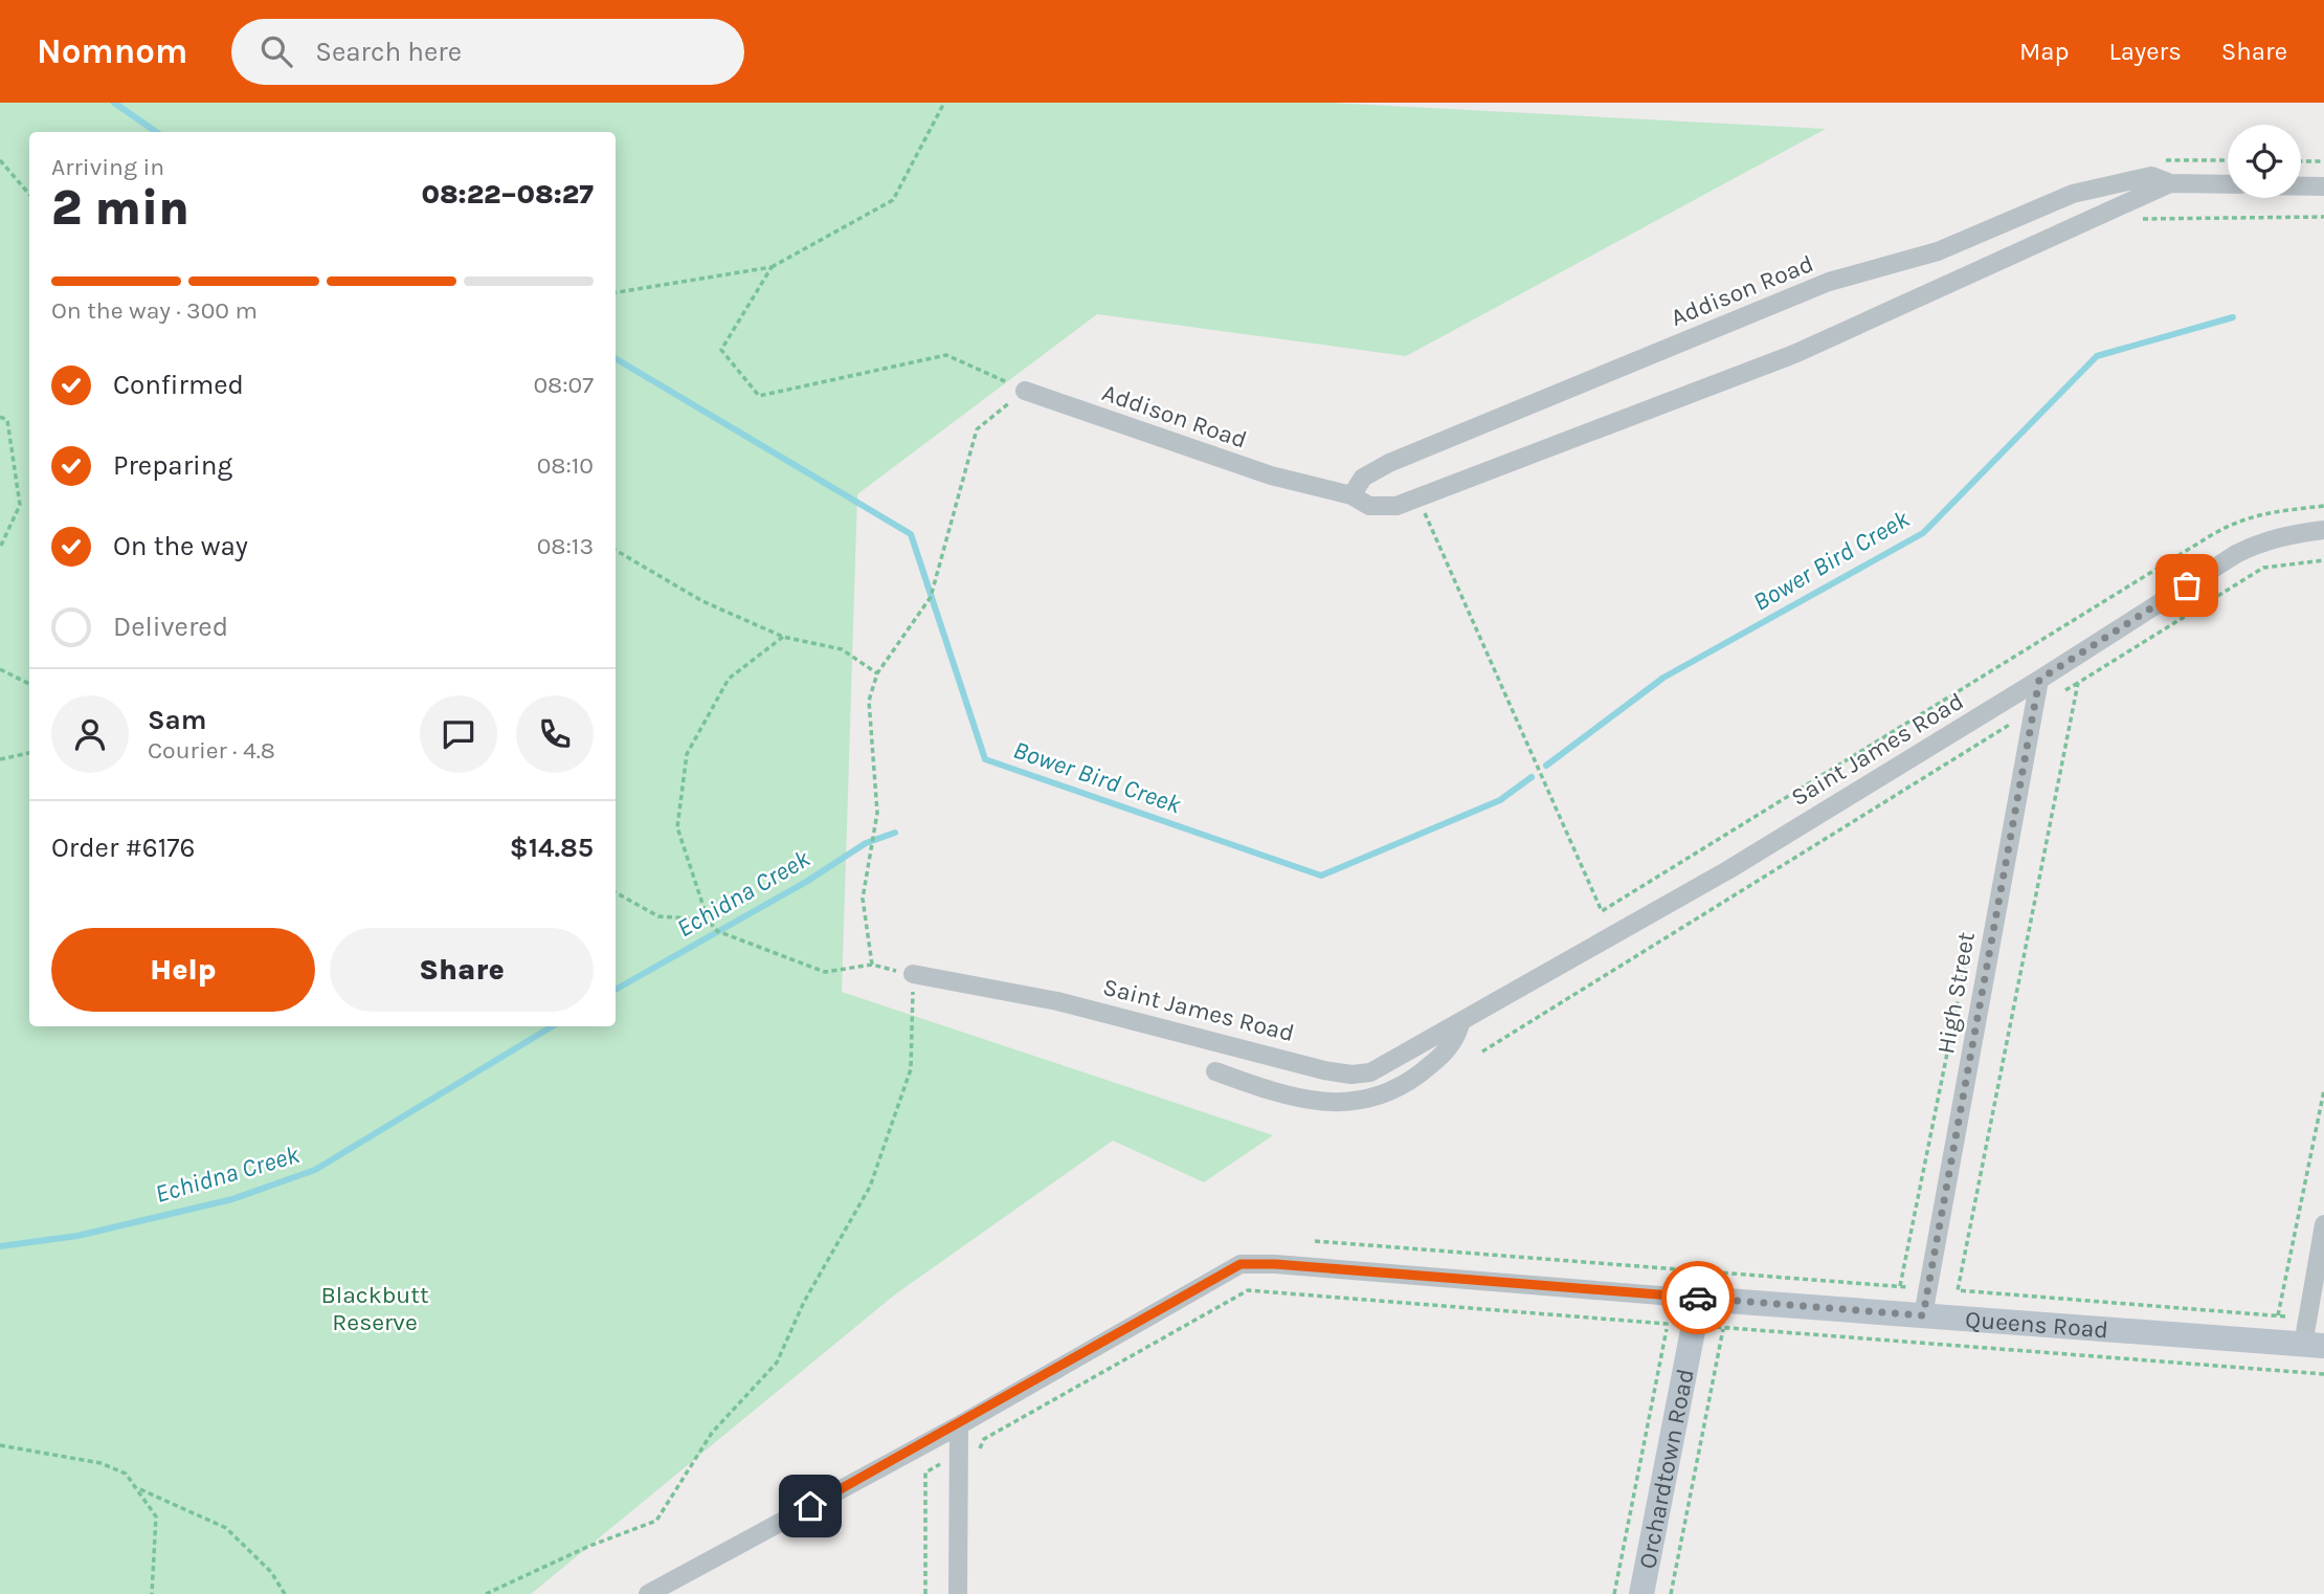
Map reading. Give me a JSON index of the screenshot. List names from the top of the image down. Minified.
{"streets":{"street":["Addison Road","Saint James Road","High Street","Queens Road","Orchardtown Road"]},"crossings":[["Saint James Road","High Street"],["High Street","Queens Road"],["Queens Road","Orchardtown Road"]],"water":["Bower Bird Creek","Echidna Creek"],"parks":["Blackbutt Reserve"],"page":{"header":"Nomnom","search":"Search here","nav":["Map","Layers","Share"],"heading":["2 min","Arriving in","08:22–08:27"],"panel":["Sam","Courier · 4.8","Order #6176","$14.85"],"bar":"On the way · 300 m","list":[["Confirmed","08:07"],["Preparing","08:10"],["On the way","08:13"],"Delivered"],"buttons":["Help","Share"]}}
